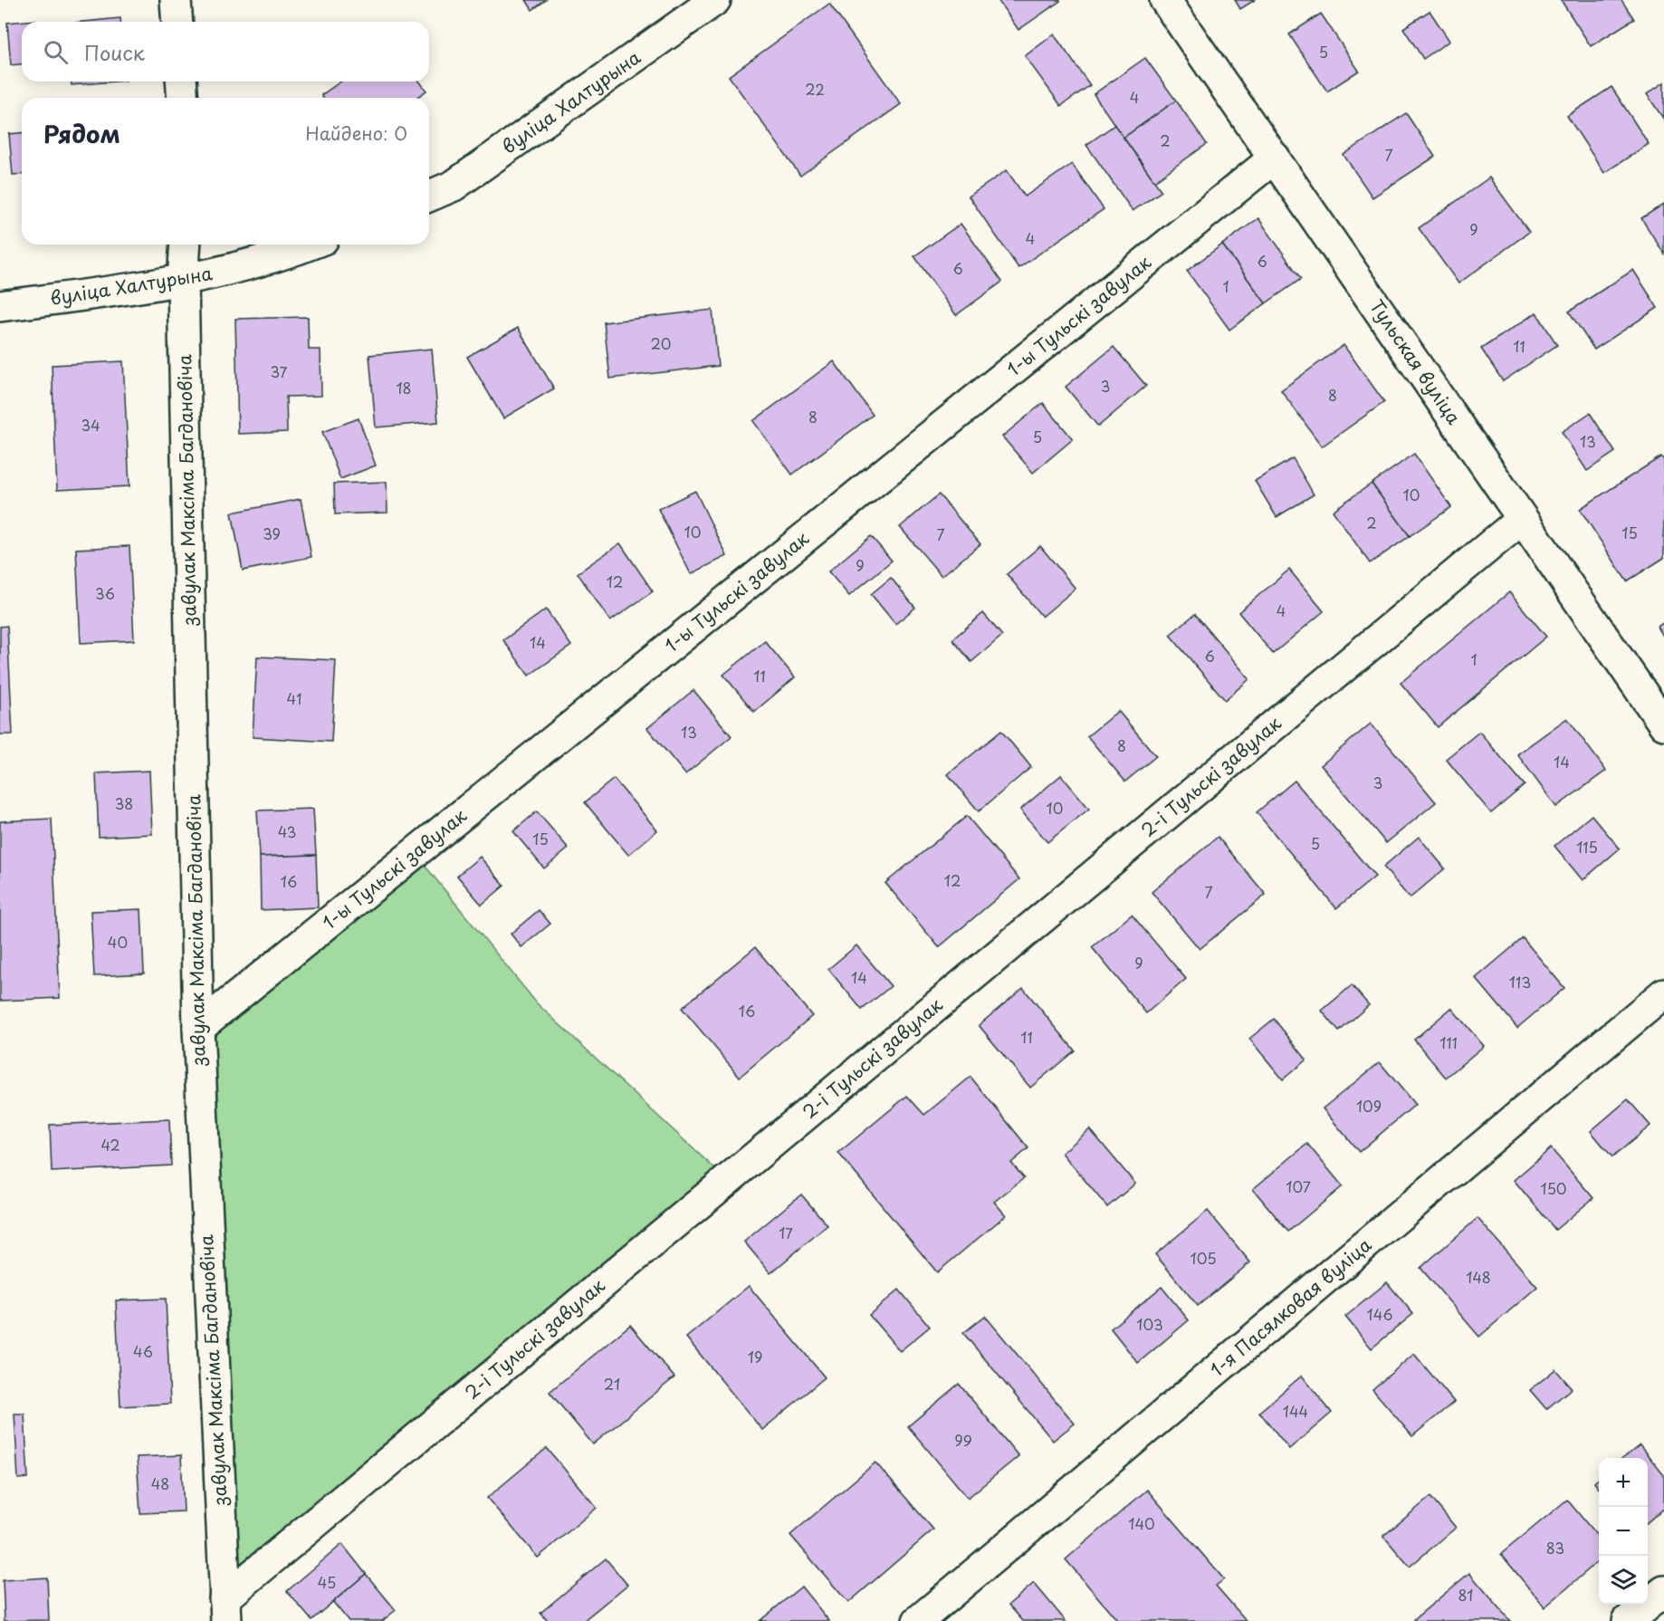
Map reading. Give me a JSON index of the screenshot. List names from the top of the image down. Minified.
{"streets":{"street":["вуліца Халтурына","1-ы Тульскі завулак","Тульская вуліца","завулак Максіма Багдановіча","2-і Тульскі завулак","1-я Пасялковая вуліца"]},"crossings":[["вуліца Халтурына","завулак Максіма Багдановіча"],["1-ы Тульскі завулак","Тульская вуліца"],["1-ы Тульскі завулак","завулак Максіма Багдановіча"],["Тульская вуліца","2-і Тульскі завулак"],["завулак Максіма Багдановіча","2-і Тульскі завулак"]],"house_numbers":["5","22","4","2","7","9","4","6","6","1","20","11","37","3","18","8","8","34","5","13","10","2","10","15","39","7","9","12","36","4","14","6","1","11","41","13","8","14","3","38","10","43","15","5","115","12","16","7","40","9","14","113","16","11","111","109","42","107","150","17","105","148","146","103","46","19","21","144","99","48","140","83","45","81"],"page":{"search":"Поиск","heading":["Рядом","Найдено: 0"],"map_buttons":["+","−"]}}
